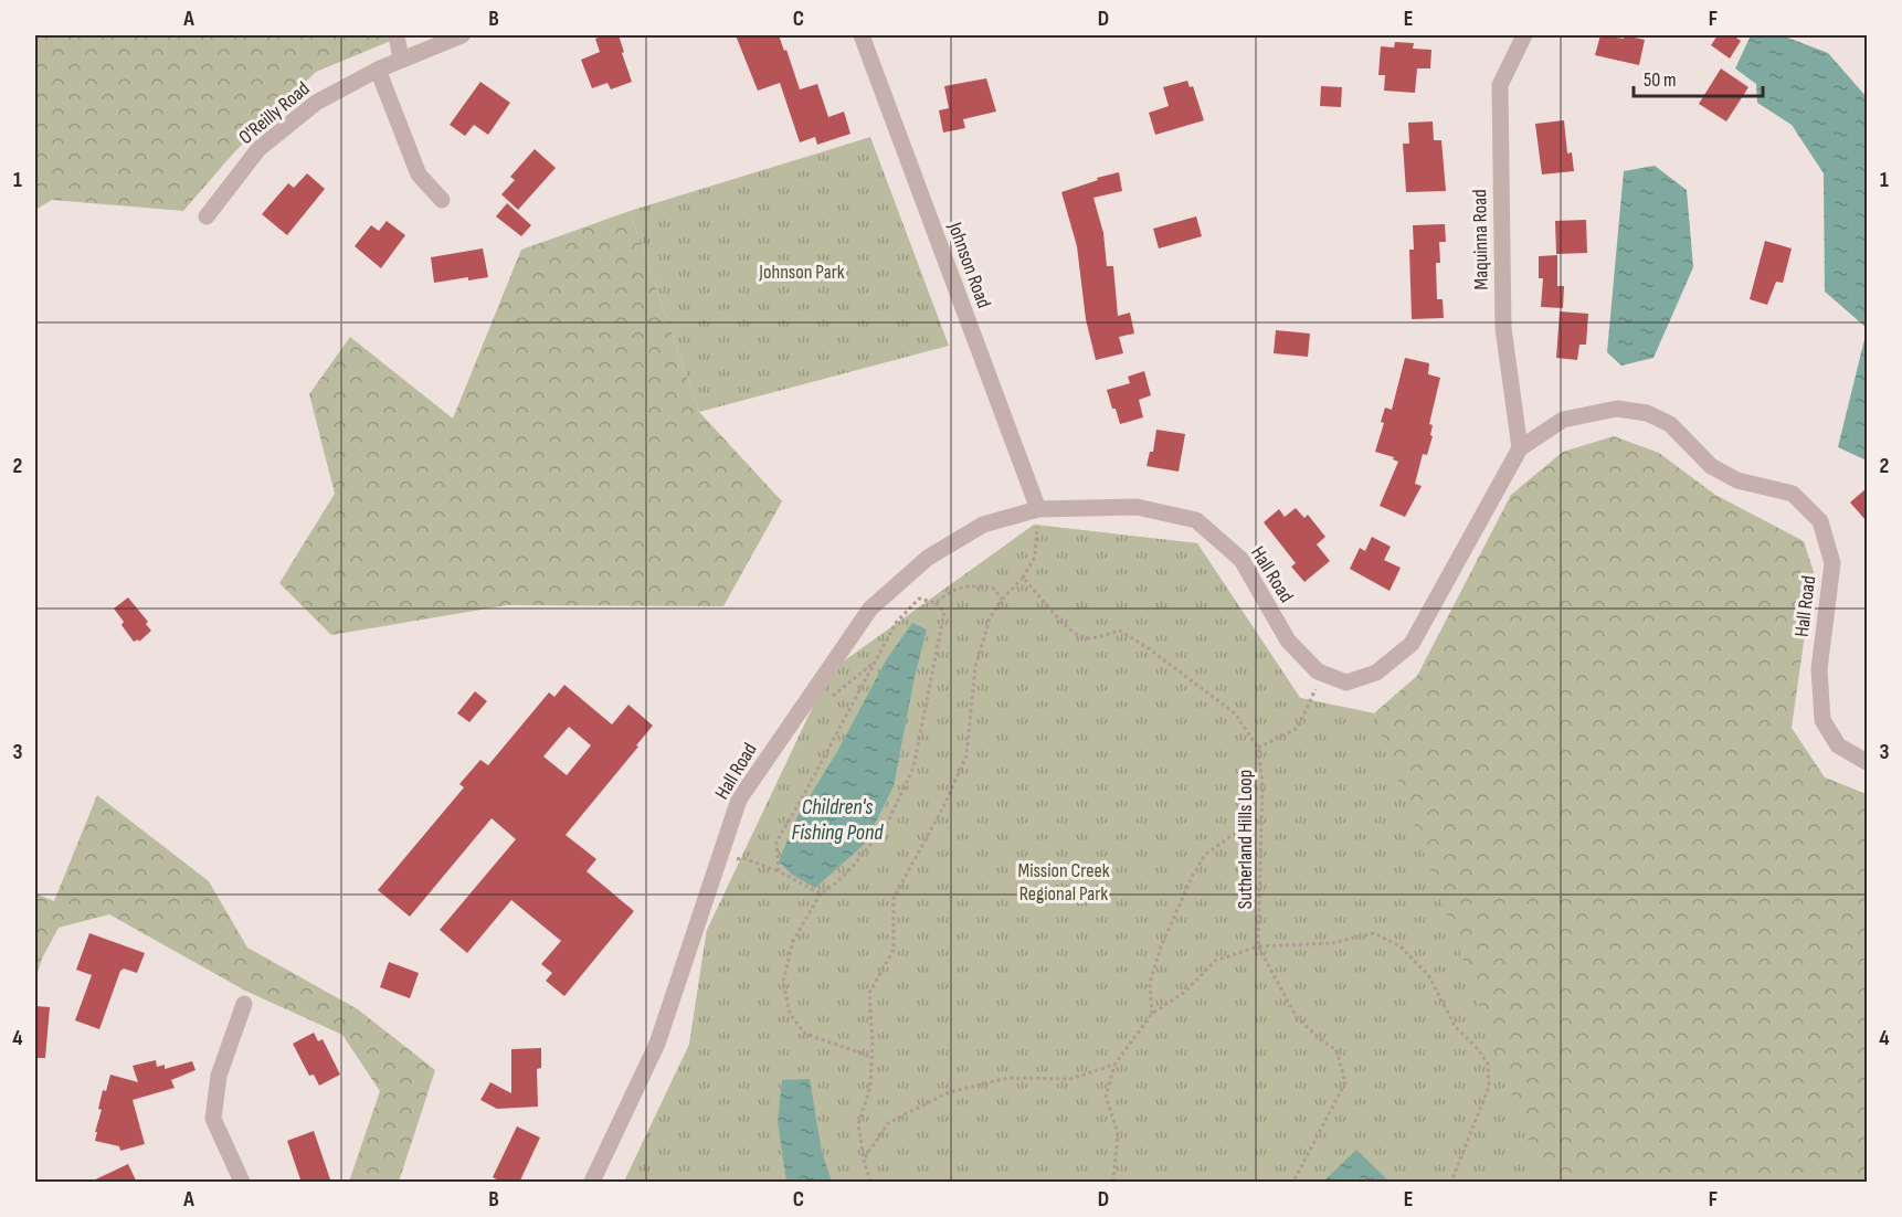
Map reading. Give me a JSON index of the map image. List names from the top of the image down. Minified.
{"streets":{"street":["O'Reilly Road","Maquinna Road","Johnson Road","Hall Road"],"path":["Sutherland Hills Loop"]},"crossings":[["Maquinna Road","Hall Road"],["Johnson Road","Hall Road"]],"water":["Children's Fishing Pond"],"parks":["Johnson Park","Mission Creek Regional Park"],"scale_bar":"50 m","grid":{"columns":["A","B","C","D","E","F"],"rows":["1","2","3","4"]}}
